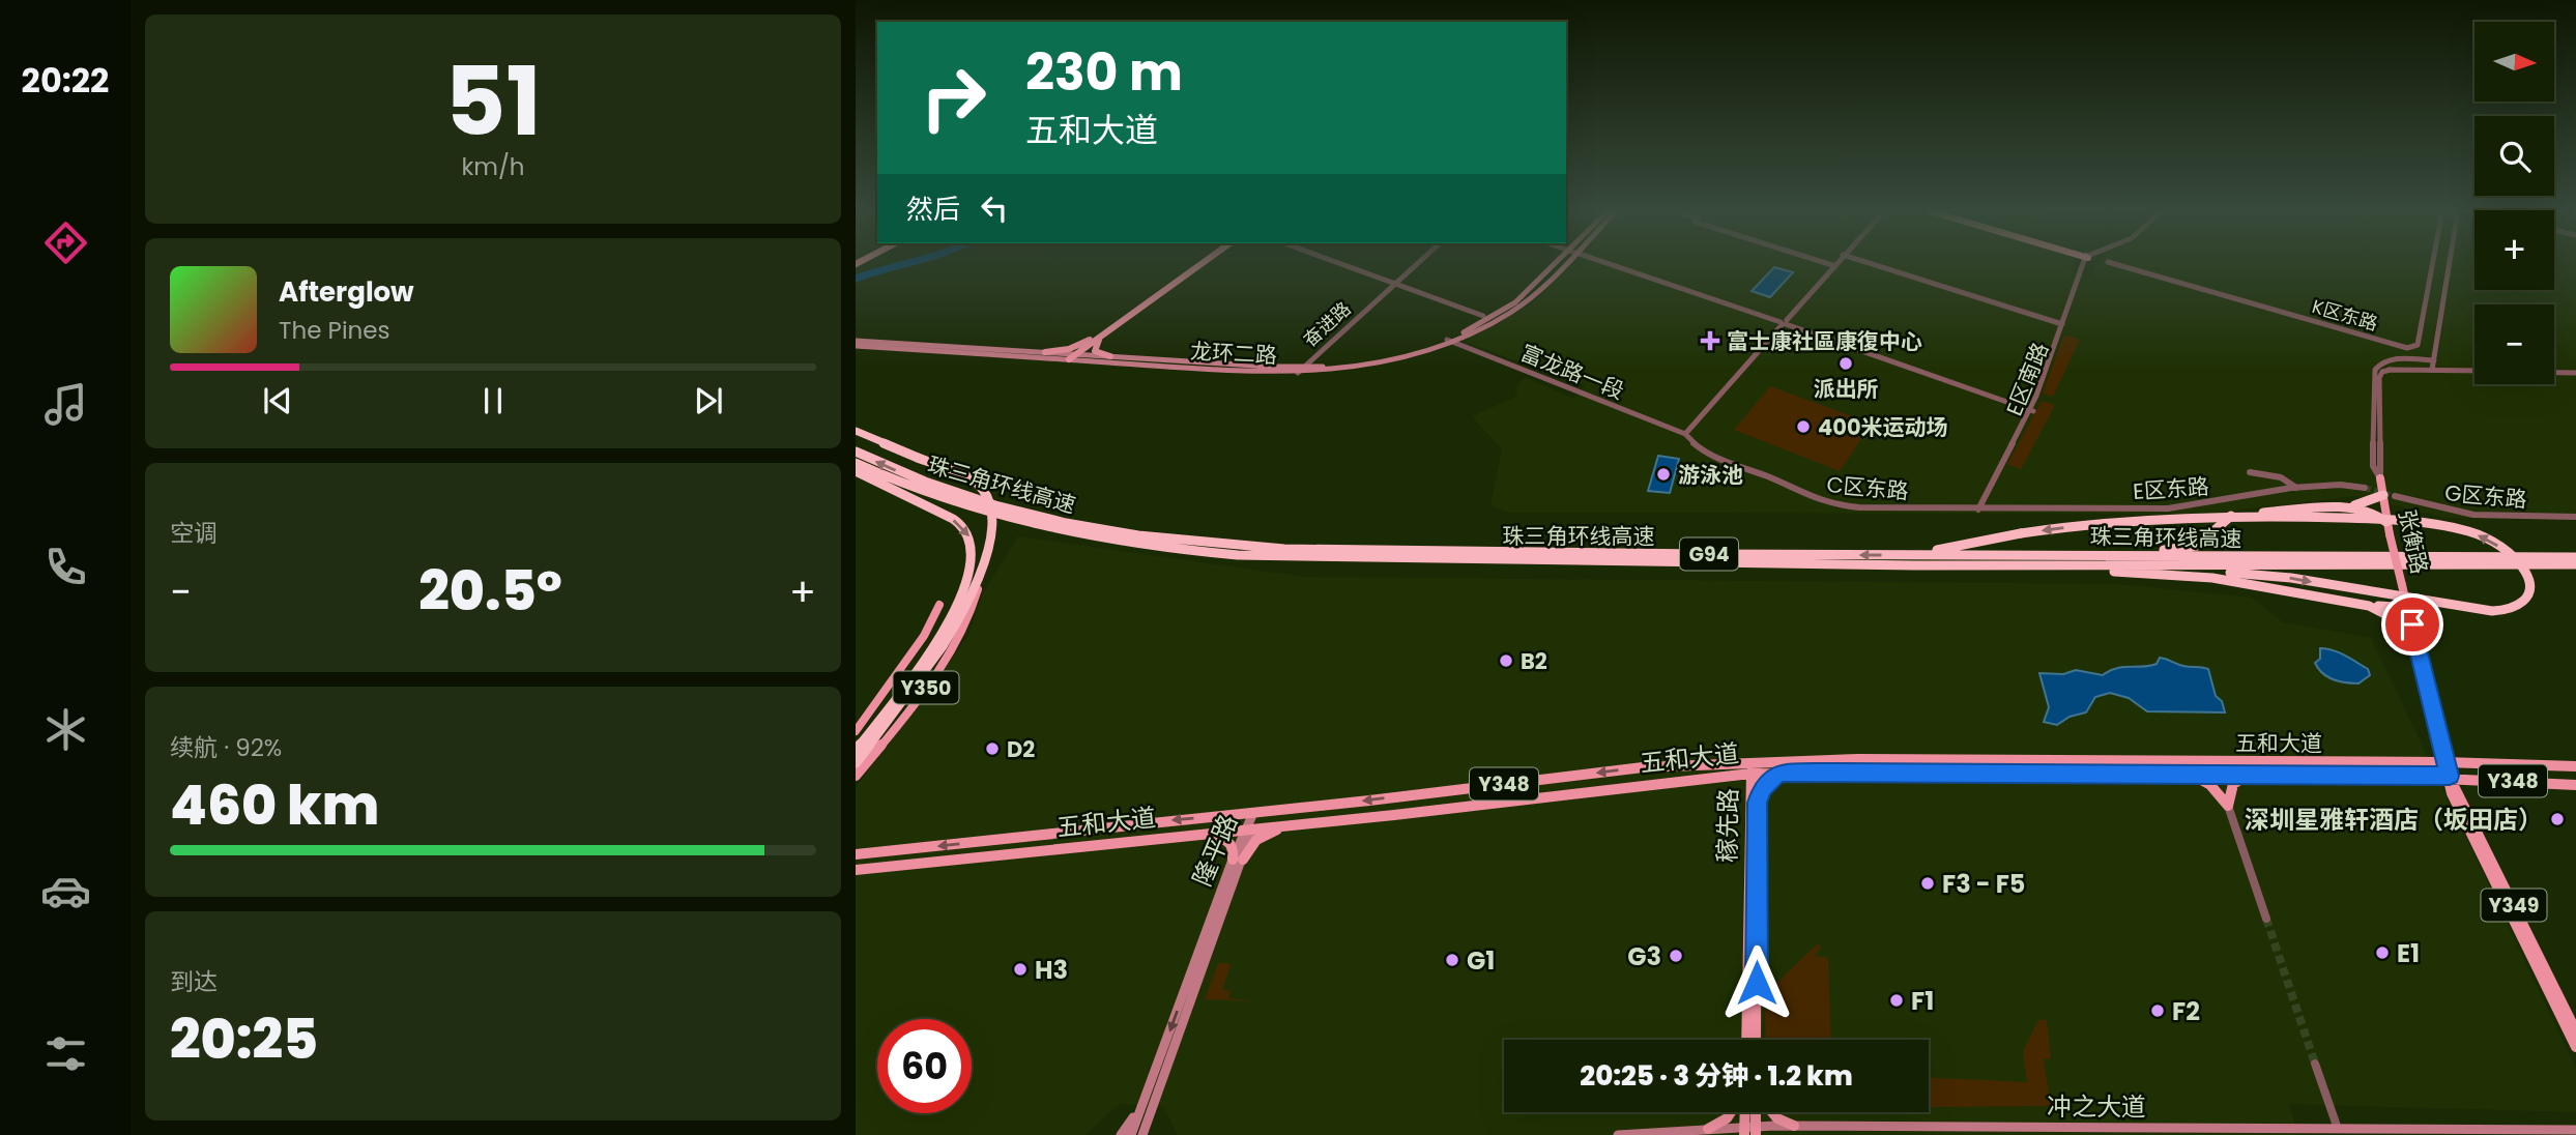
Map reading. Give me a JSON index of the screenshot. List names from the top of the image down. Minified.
{"streets":{"highway":["珠三角环线高速","G94"],"main road":["龙环二路","张衡路","Y350","五和大道","Y348","稼先路","隆平路","Y349","冲之大道"],"street":["K区东路","奋进路","富龙路一段","E区南路","C区东路","E区东路","G区东路"]},"crossings":[["奋进路","龙环二路"],["龙环二路","富龙路一段"],["富龙路一段","C区东路"],["C区东路","E区东路"],["张衡路","五和大道"],["五和大道","稼先路"],["五和大道","隆平路"]],"places":{"health":["富士康社區康復中心"],"other":["派出所","400米运动场","游泳池","B2","D2","深圳星雅轩酒店（坂田店）","F3 - F5","E1","G3","G1","H3","F1","F2"]},"north":"right","page":{"tabs":"20:22","tile":[["51","km/h"],"空调",["续航 · 92%","460 km"],["到达","20:25"]],"map_buttons":["+","−"],"turn":["230 m","五和大道"],"then":"然后","song":["Afterglow","The Pines"],"heat":["−","20.5°","+"],"limit":"60","trip":"20:25 · 3 分钟 · 1.2 km"}}
